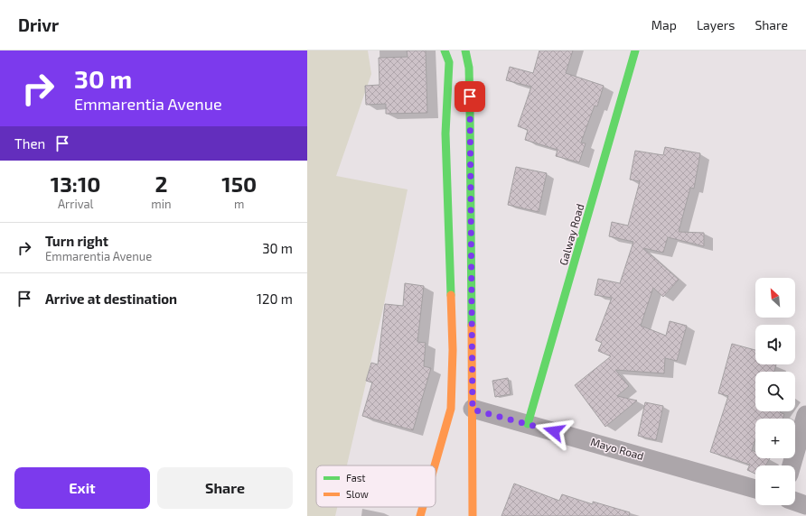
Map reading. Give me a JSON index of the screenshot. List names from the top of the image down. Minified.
{"streets":{"street":["Galway Road","Mayo Road"]},"crossings":[["Galway Road","Mayo Road"]],"legend":["Fast","Slow"],"north":"top left","page":{"header":"Drivr","nav":["Map","Layers","Share"],"turn":["30 m","Emmarentia Avenue"],"then":"Then","eta":["13:10","Arrival","2","min","150","m"],"list":[{"name":"Turn right","note":"Emmarentia Avenue","value":"30 m"},{"name":"Arrive at destination","value":"120 m"}],"map_buttons":["+","−"],"buttons":["Exit","Share"]}}
